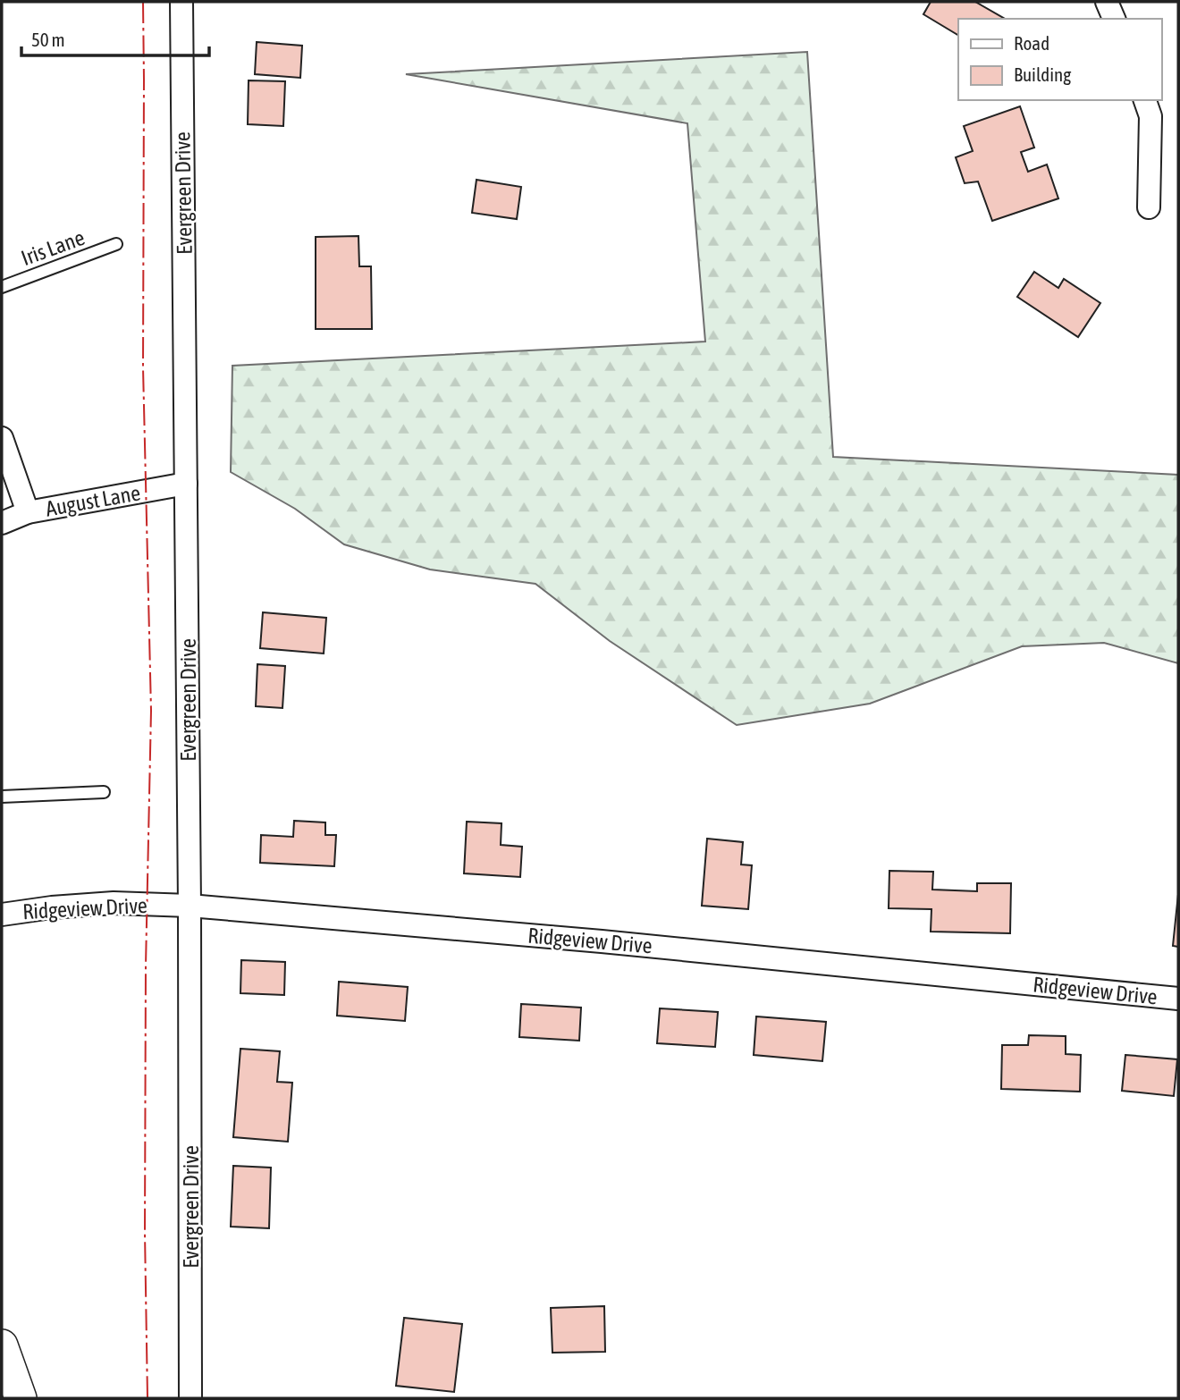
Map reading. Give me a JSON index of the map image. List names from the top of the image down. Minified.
{"streets":{"street":["Evergreen Drive","August Lane","Ridgeview Drive"],"lane":["Iris Lane"]},"crossings":[["Evergreen Drive","August Lane"],["Evergreen Drive","Ridgeview Drive"]],"legend":["Road","Building"],"scale_bar":"50 m"}
